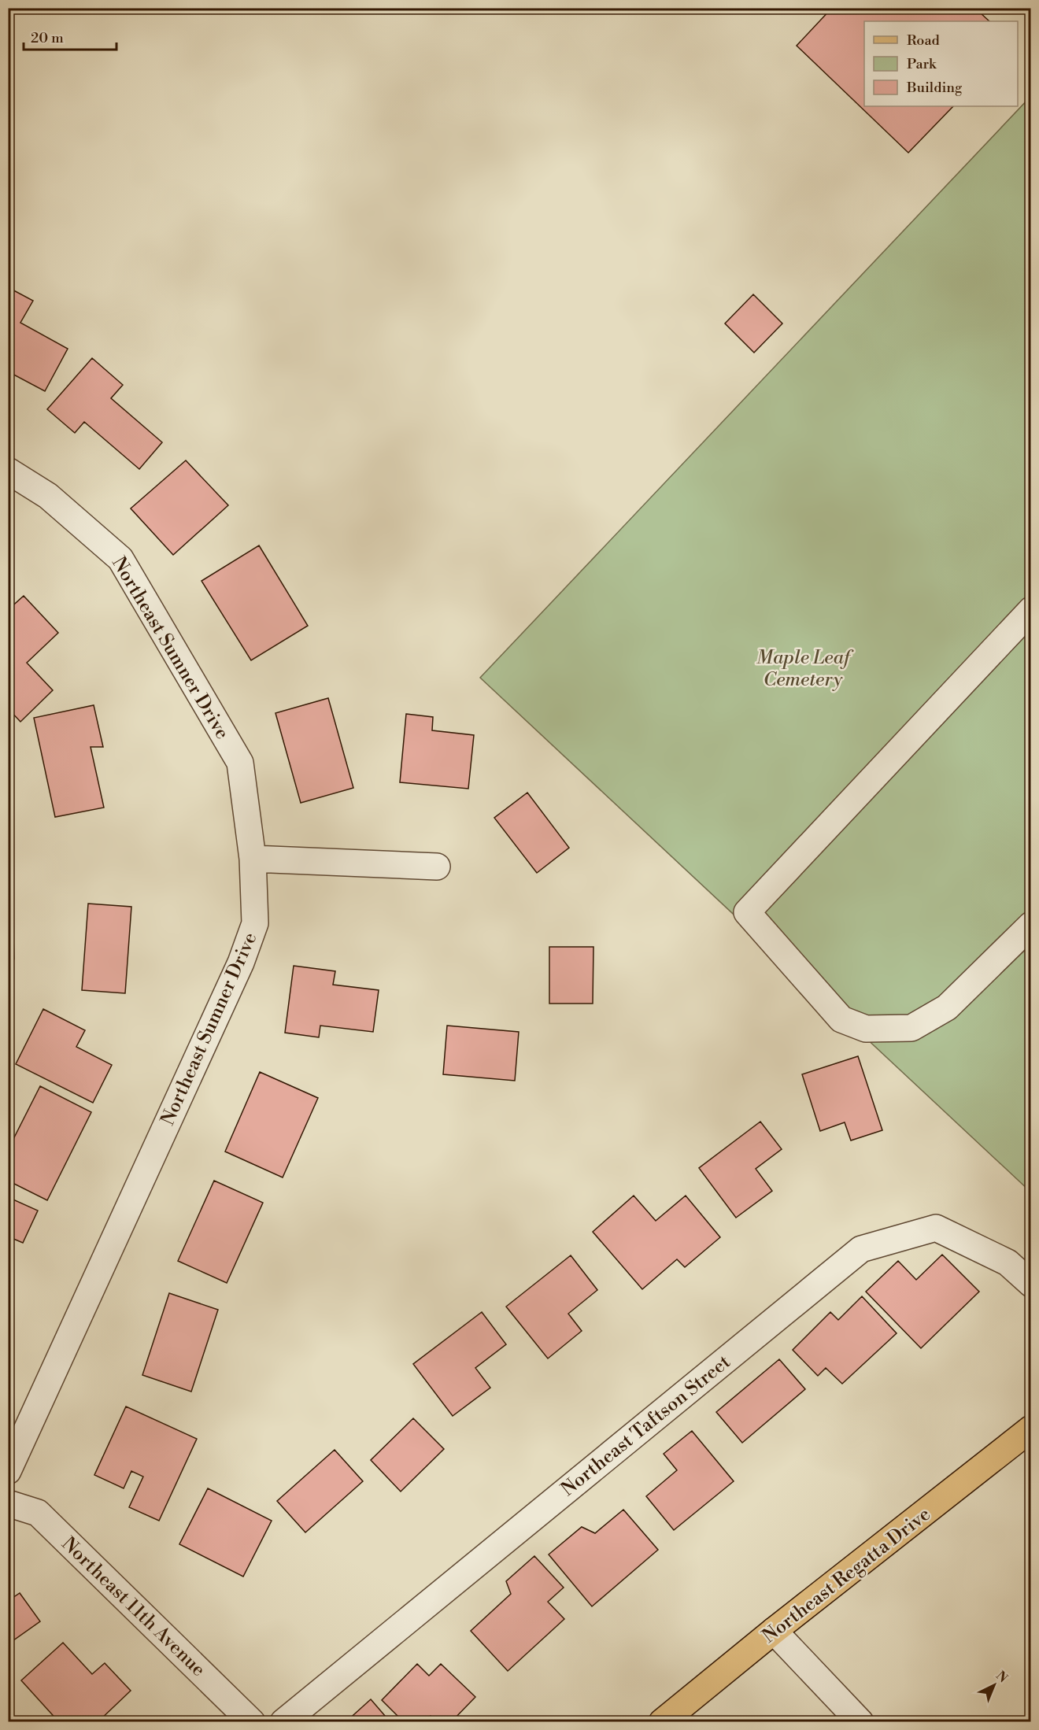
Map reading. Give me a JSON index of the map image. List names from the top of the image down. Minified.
{"streets":{"main road":["Northeast Regatta Drive"],"street":["Northeast Sumner Drive","Northeast Taftson Street","Northeast 11th Avenue"]},"parks":["Maple Leaf Cemetery"],"legend":["Road","Park","Building"],"scale_bar":"20 m","north":"top right"}
